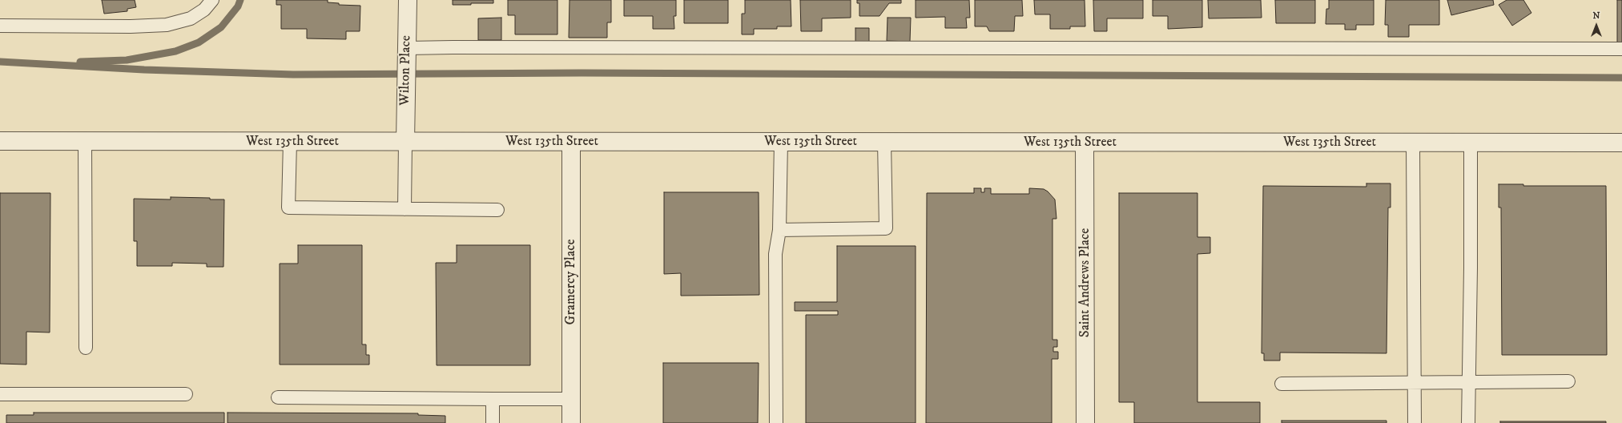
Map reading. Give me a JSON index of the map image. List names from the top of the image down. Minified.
{"streets":{"street":["Wilton Place","West 135th Street","Gramercy Place","Saint Andrews Place"]},"crossings":[["Wilton Place","West 135th Street"],["West 135th Street","Gramercy Place"],["West 135th Street","Saint Andrews Place"]],"north":"top"}
